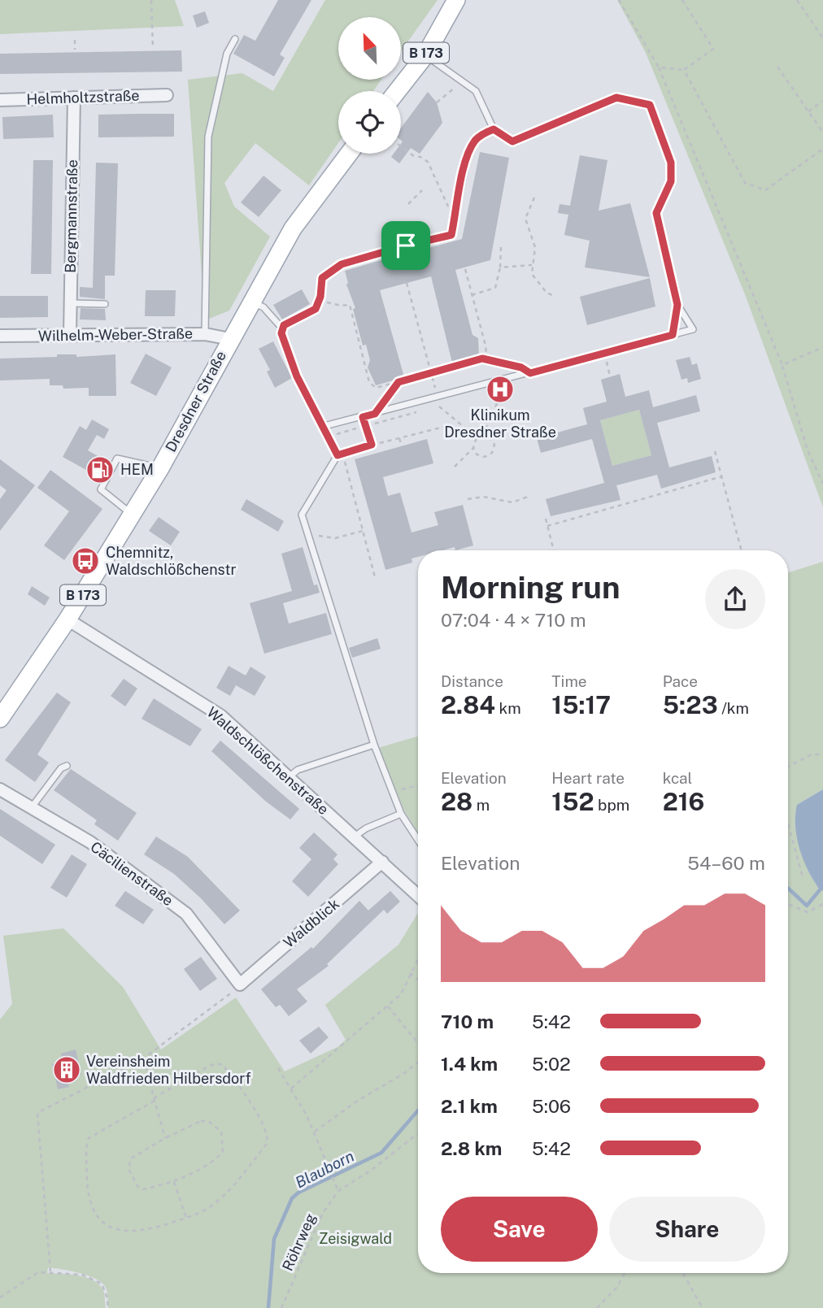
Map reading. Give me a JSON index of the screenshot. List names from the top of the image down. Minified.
{"streets":{"main road":["B 173","Dresdner Straße"],"street":["Helmholtzstraße","Bergmannstraße","Wilhelm-Weber-Straße","Waldschlößchenstraße","Cäcilienstraße","Waldblick"],"path":["Röhrweg"]},"crossings":[["Helmholtzstraße","Bergmannstraße"],["Bergmannstraße","Wilhelm-Weber-Straße"],["Wilhelm-Weber-Straße","Dresdner Straße"],["Dresdner Straße","Waldschlößchenstraße"],["Waldschlößchenstraße","Waldblick"],["Cäcilienstraße","Waldblick"]],"water":["Blauborn"],"parks":["Zeisigwald"],"places":{"hospital":["Klinikum Dresdner Straße"],"fuel station":["HEM"],"bus stop":["Chemnitz, Waldschlößchenstr"],"building":["Vereinsheim Waldfrieden Hilbersdorf"]},"north":"top left","page":{"heading":["Morning run","07:04 · 4 × 710 m"],"stats":[["Distance","2.84 km"],["Time","15:17"],["Pace","5:23 /km"],["Elevation","28 m"],["Heart rate","152 bpm"],["kcal","216"]],"chart":["Elevation","54–60 m"],"list":[{"name":"710 m","note":"5:42"},{"name":"1.4 km","note":"5:02"},{"name":"2.1 km","note":"5:06"},{"name":"2.8 km","note":"5:42"}],"buttons":["Save","Share"]}}
